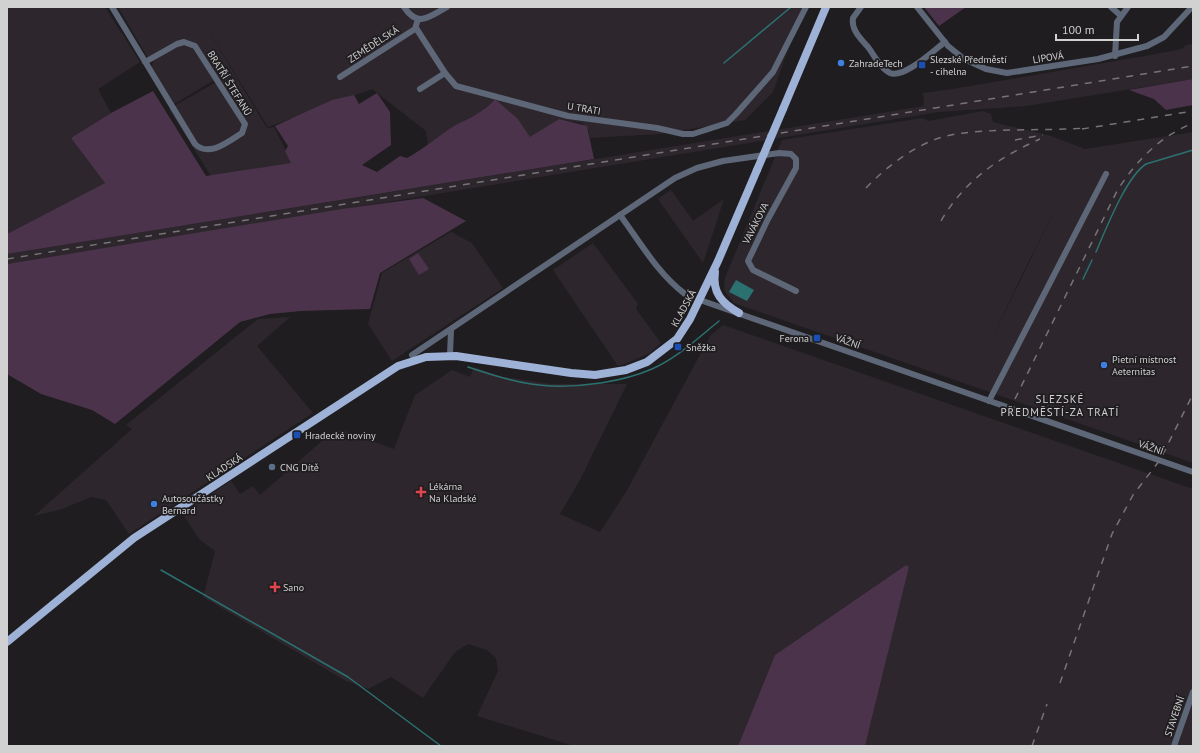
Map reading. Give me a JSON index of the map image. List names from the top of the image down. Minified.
{"streets":{"main road":["KLADSKÁ"],"street":["ZEMĚDĚLSKÁ","LIPOVÁ","BRATŘÍ ŠTEFANŮ","U TRATI","VAVÁKOVA","VÁŽNÍ","STAVEBNÍ"]},"crossings":[["VAVÁKOVA","KLADSKÁ"],["KLADSKÁ","VÁŽNÍ"]],"districts":["SLEZSKÉ PŘEDMĚSTÍ-ZA TRATÍ"],"places":{"other":["ZahradeTech","Pietní místnost Aeternitas","CNG Dítě","Autosoučástky Bernard"],"transit":["Slezské Předměstí - cihelna","Ferona","Sněžka","Hradecké noviny"],"health":["Lékárna Na Kladské","Sano"]},"scale_bar":"100 m"}
